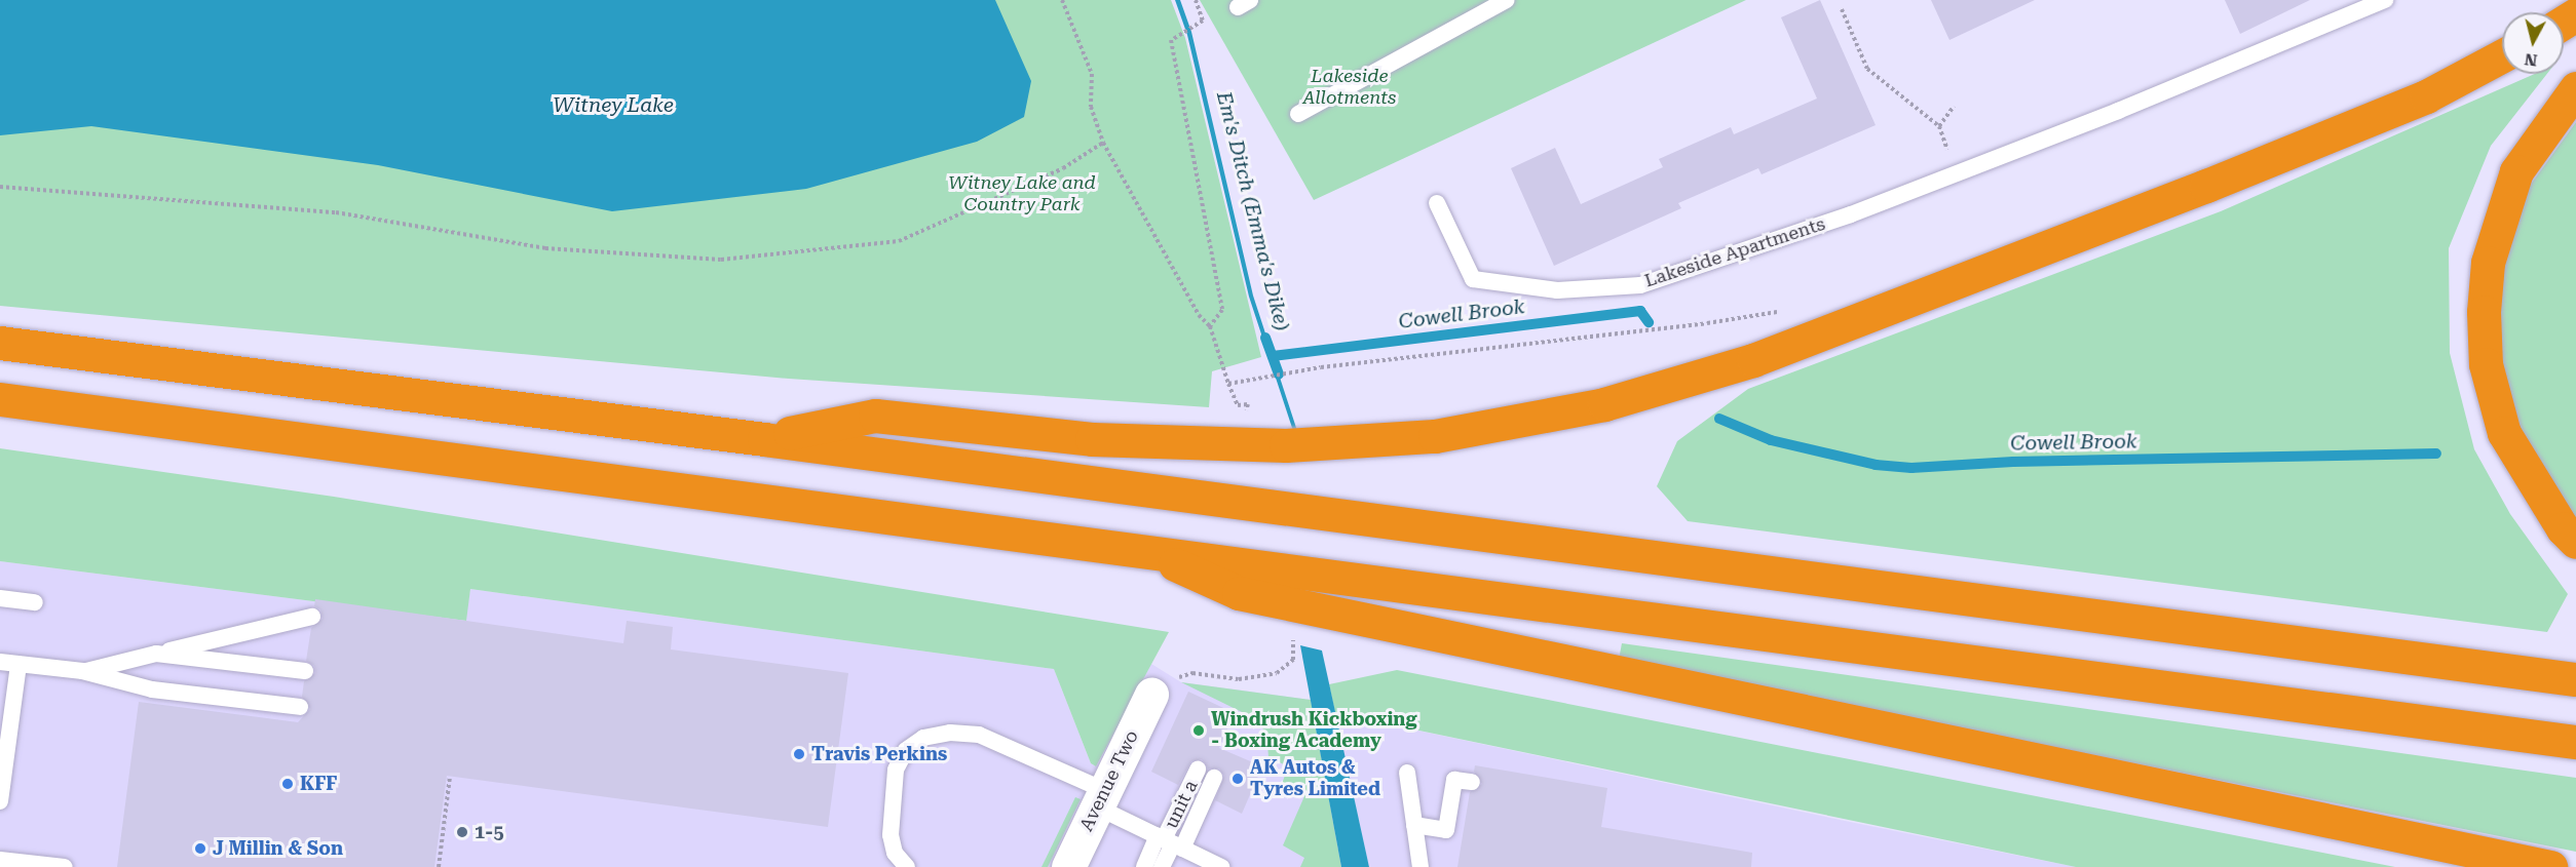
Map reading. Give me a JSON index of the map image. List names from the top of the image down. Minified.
{"streets":{"street":["Avenue Two"],"lane":["Lakeside Apartments","unit a"]},"water":["Witney Lake","Em's Ditch (Emma's Dike)","Cowell Brook"],"parks":["Lakeside Allotments","Witney Lake and Country Park"],"places":["Windrush Kickboxing - Boxing Academy","Travis Perkins","AK Autos & Tyres Limited","KFF","1-5","J Millin & Son"],"north":"bottom"}
